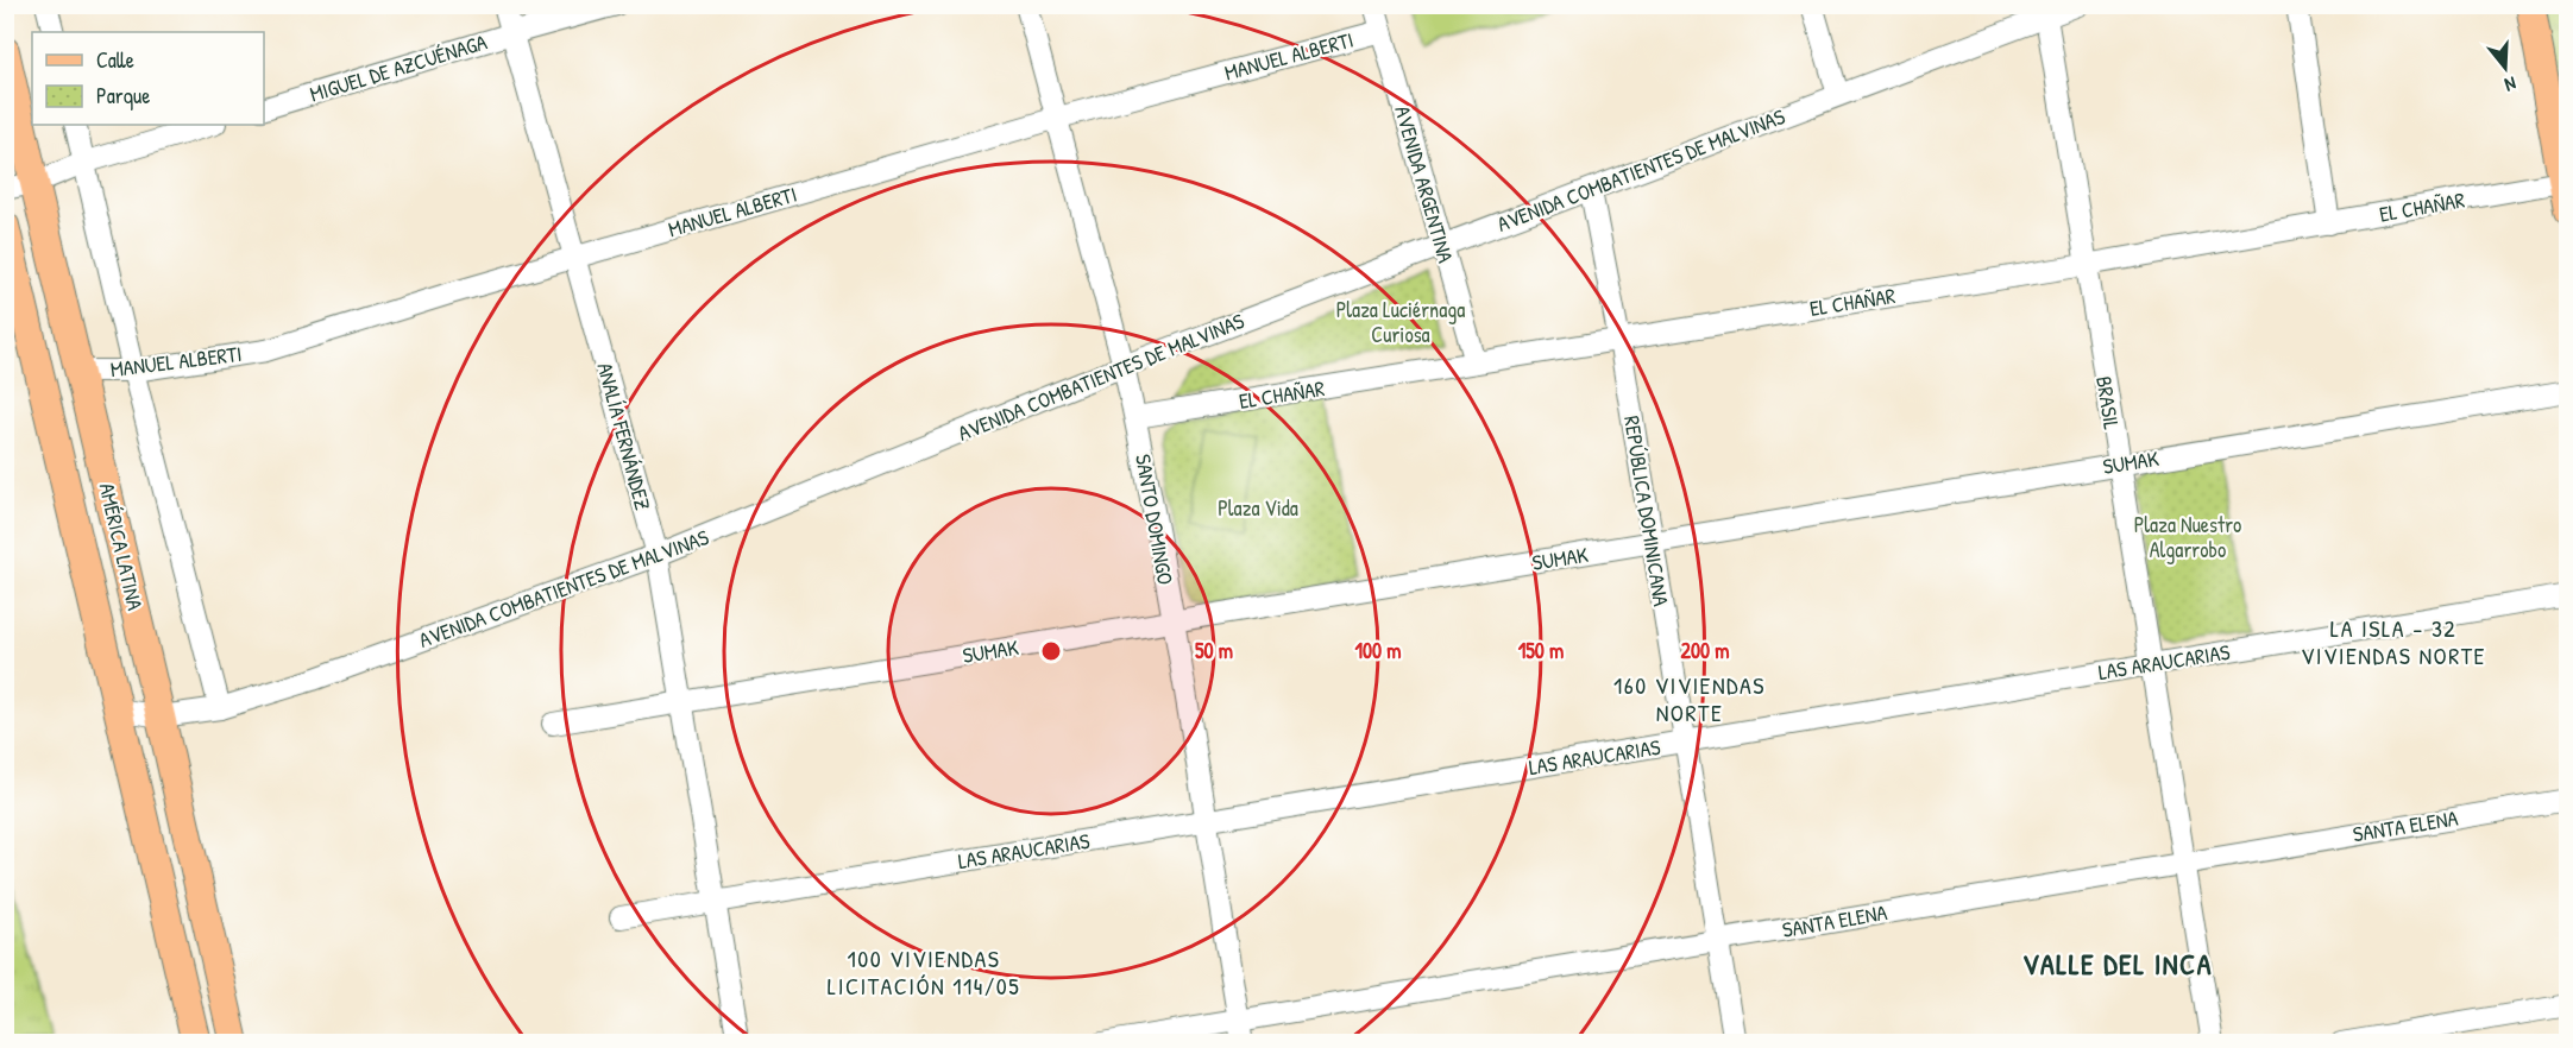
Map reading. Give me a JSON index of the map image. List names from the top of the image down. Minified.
{"streets":{"main road":["AMÉRICA LATINA"],"street":["MANUEL ALBERTI","MIGUEL DE AZCUÉNAGA","AVENIDA COMBATIENTES DE MALVINAS","AVENIDA ARGENTINA","EL CHAÑAR","BRASIL","ANALÍA FERNÁNDEZ","SUMAK","REPÚBLICA DOMINICANA","SANTO DOMINGO","LAS ARAUCARIAS","SANTA ELENA"]},"crossings":[["MANUEL ALBERTI","AVENIDA ARGENTINA"],["MANUEL ALBERTI","ANALÍA FERNÁNDEZ"],["MANUEL ALBERTI","SANTO DOMINGO"],["MANUEL ALBERTI","AMÉRICA LATINA"],["MIGUEL DE AZCUÉNAGA","ANALÍA FERNÁNDEZ"],["AVENIDA COMBATIENTES DE MALVINAS","AVENIDA ARGENTINA"],["AVENIDA COMBATIENTES DE MALVINAS","BRASIL"],["AVENIDA COMBATIENTES DE MALVINAS","ANALÍA FERNÁNDEZ"],["AVENIDA COMBATIENTES DE MALVINAS","REPÚBLICA DOMINICANA"],["AVENIDA COMBATIENTES DE MALVINAS","SANTO DOMINGO"],["AVENIDA COMBATIENTES DE MALVINAS","AMÉRICA LATINA"],["AVENIDA ARGENTINA","EL CHAÑAR"],["EL CHAÑAR","BRASIL"],["EL CHAÑAR","REPÚBLICA DOMINICANA"],["EL CHAÑAR","SANTO DOMINGO"],["BRASIL","SUMAK"],["BRASIL","LAS ARAUCARIAS"],["BRASIL","SANTA ELENA"],["ANALÍA FERNÁNDEZ","SUMAK"],["ANALÍA FERNÁNDEZ","LAS ARAUCARIAS"],["SUMAK","REPÚBLICA DOMINICANA"],["SUMAK","SANTO DOMINGO"],["REPÚBLICA DOMINICANA","LAS ARAUCARIAS"],["REPÚBLICA DOMINICANA","SANTA ELENA"],["SANTO DOMINGO","LAS ARAUCARIAS"],["SANTO DOMINGO","SANTA ELENA"]],"districts":["LA ISLA - 32 VIVIENDAS NORTE","160 VIVIENDAS NORTE","100 VIVIENDAS LICITACIÓN 114/05","VALLE DEL INCA"],"parks":["Plaza Luciérnaga Curiosa","Plaza Vida","Plaza Nuestro Algarrobo"],"legend":["Calle","Parque"],"north":"bottom","rings":["50 m","100 m","150 m","200 m"]}
